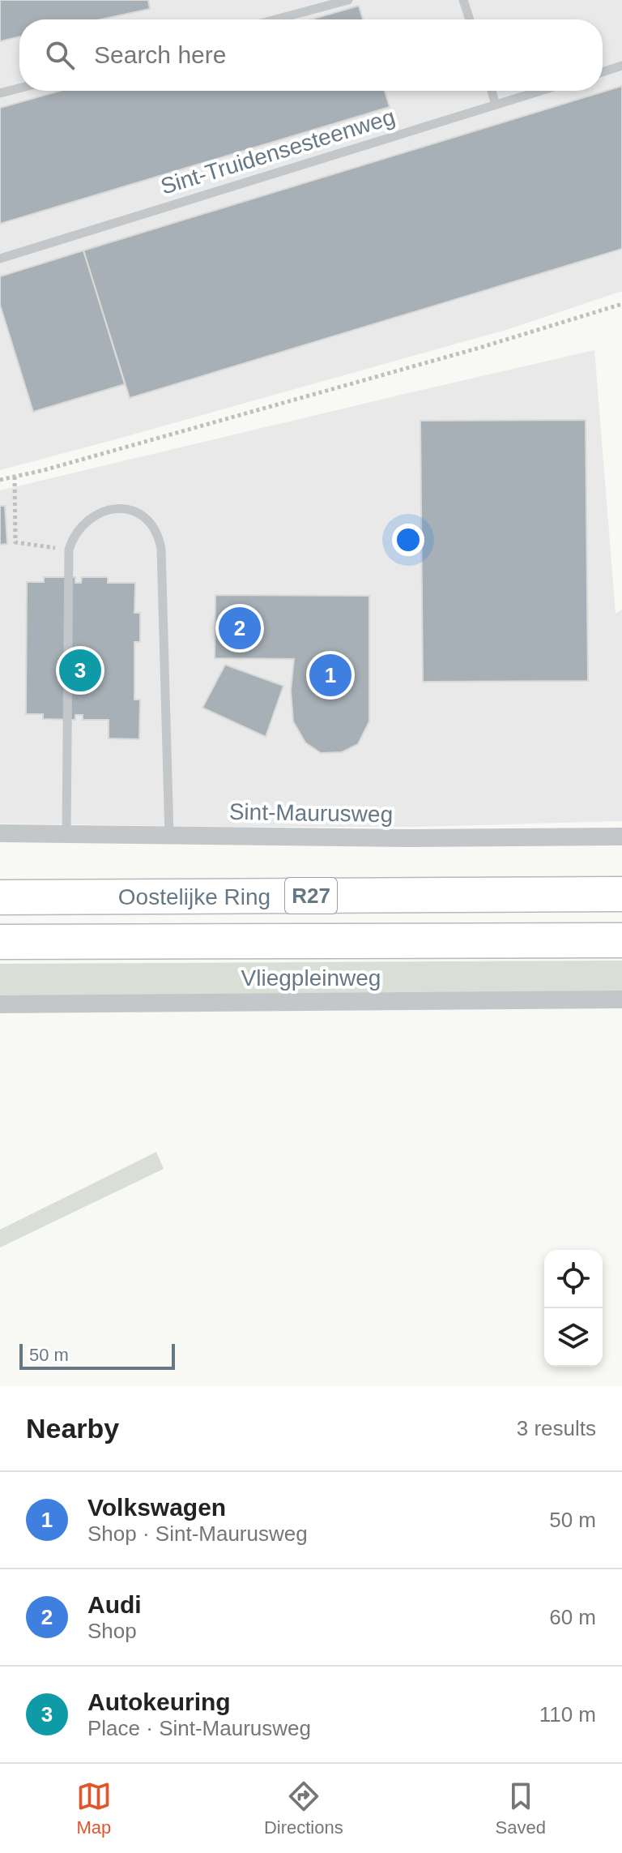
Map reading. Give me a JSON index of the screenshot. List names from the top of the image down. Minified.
{"streets":{"highway":["R27","Oostelijke Ring"],"street":["Sint-Maurusweg","Vliegpleinweg"],"lane":["Sint-Truidensesteenweg"]},"scale_bar":"50 m","page":{"search":"Search here","pins":["2","3","1"],"scale":"50 m","heading":["Nearby","3 results"],"list":[{"mark":"1","name":"Volkswagen","note":"Shop · Sint-Maurusweg","value":"50 m"},{"mark":"2","name":"Audi","note":"Shop","value":"60 m"},{"mark":"3","name":"Autokeuring","note":"Place · Sint-Maurusweg","value":"110 m"}],"nav":["Map","Directions","Saved"]}}
